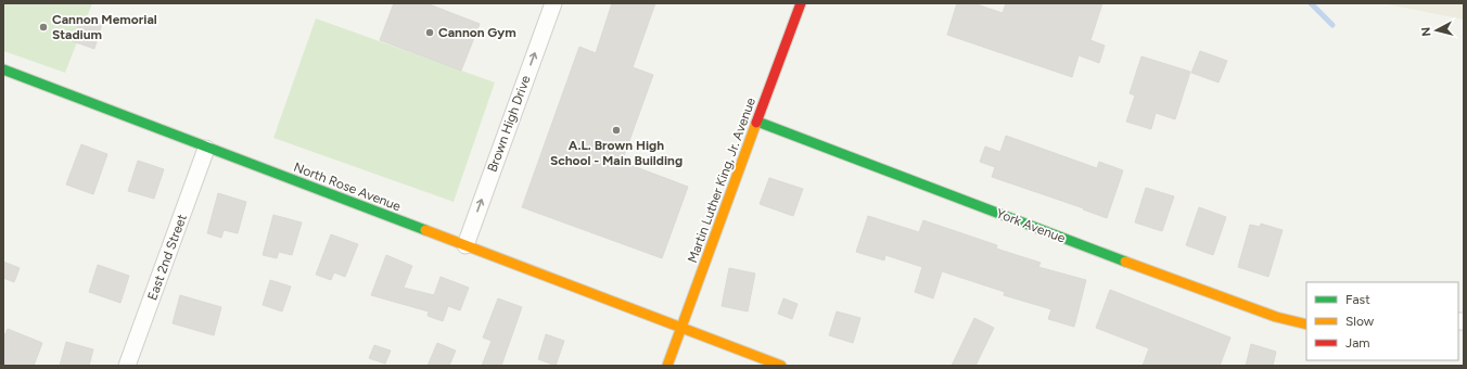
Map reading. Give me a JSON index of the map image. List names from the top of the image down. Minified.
{"streets":{"street":["Brown High Drive","Martin Luther King, Jr. Avenue","North Rose Avenue","York Avenue","East 2nd Street"]},"crossings":[["Brown High Drive","North Rose Avenue"],["Martin Luther King, Jr. Avenue","North Rose Avenue"],["Martin Luther King, Jr. Avenue","York Avenue"],["North Rose Avenue","East 2nd Street"]],"one_way":["Brown High Drive"],"places":["Cannon Memorial Stadium","Cannon Gym","A.L. Brown High School - Main Building"],"legend":["Fast","Slow","Jam"],"north":"left"}
